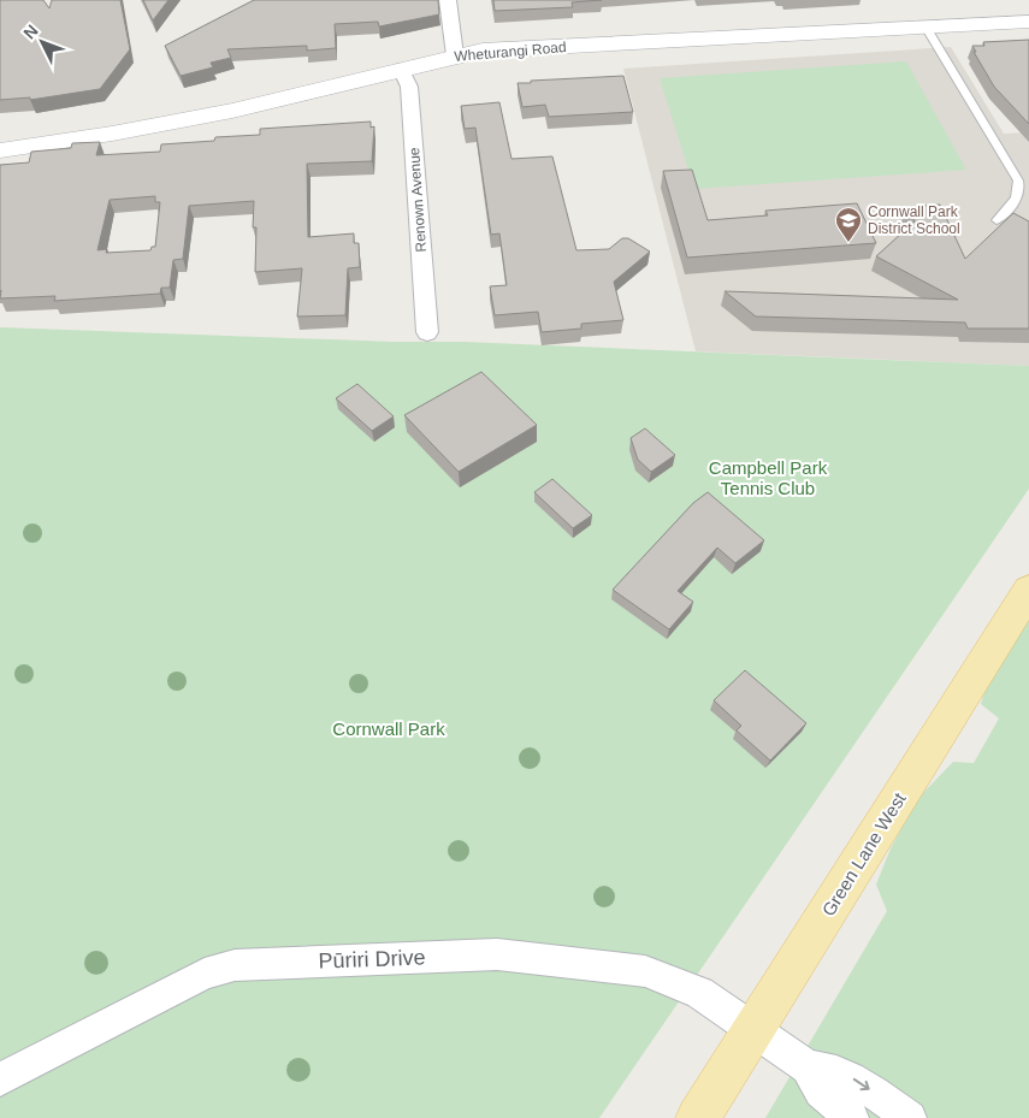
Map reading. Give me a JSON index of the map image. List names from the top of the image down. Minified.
{"streets":{"main road":["Green Lane West"],"street":["Wheturangi Road","Renown Avenue","Pūriri Drive"]},"crossings":[["Wheturangi Road","Renown Avenue"],["Green Lane West","Pūriri Drive"]],"parks":["Campbell Park Tennis Club","Cornwall Park"],"places":{"school or university":["Cornwall Park District School"]},"north":"top left"}
